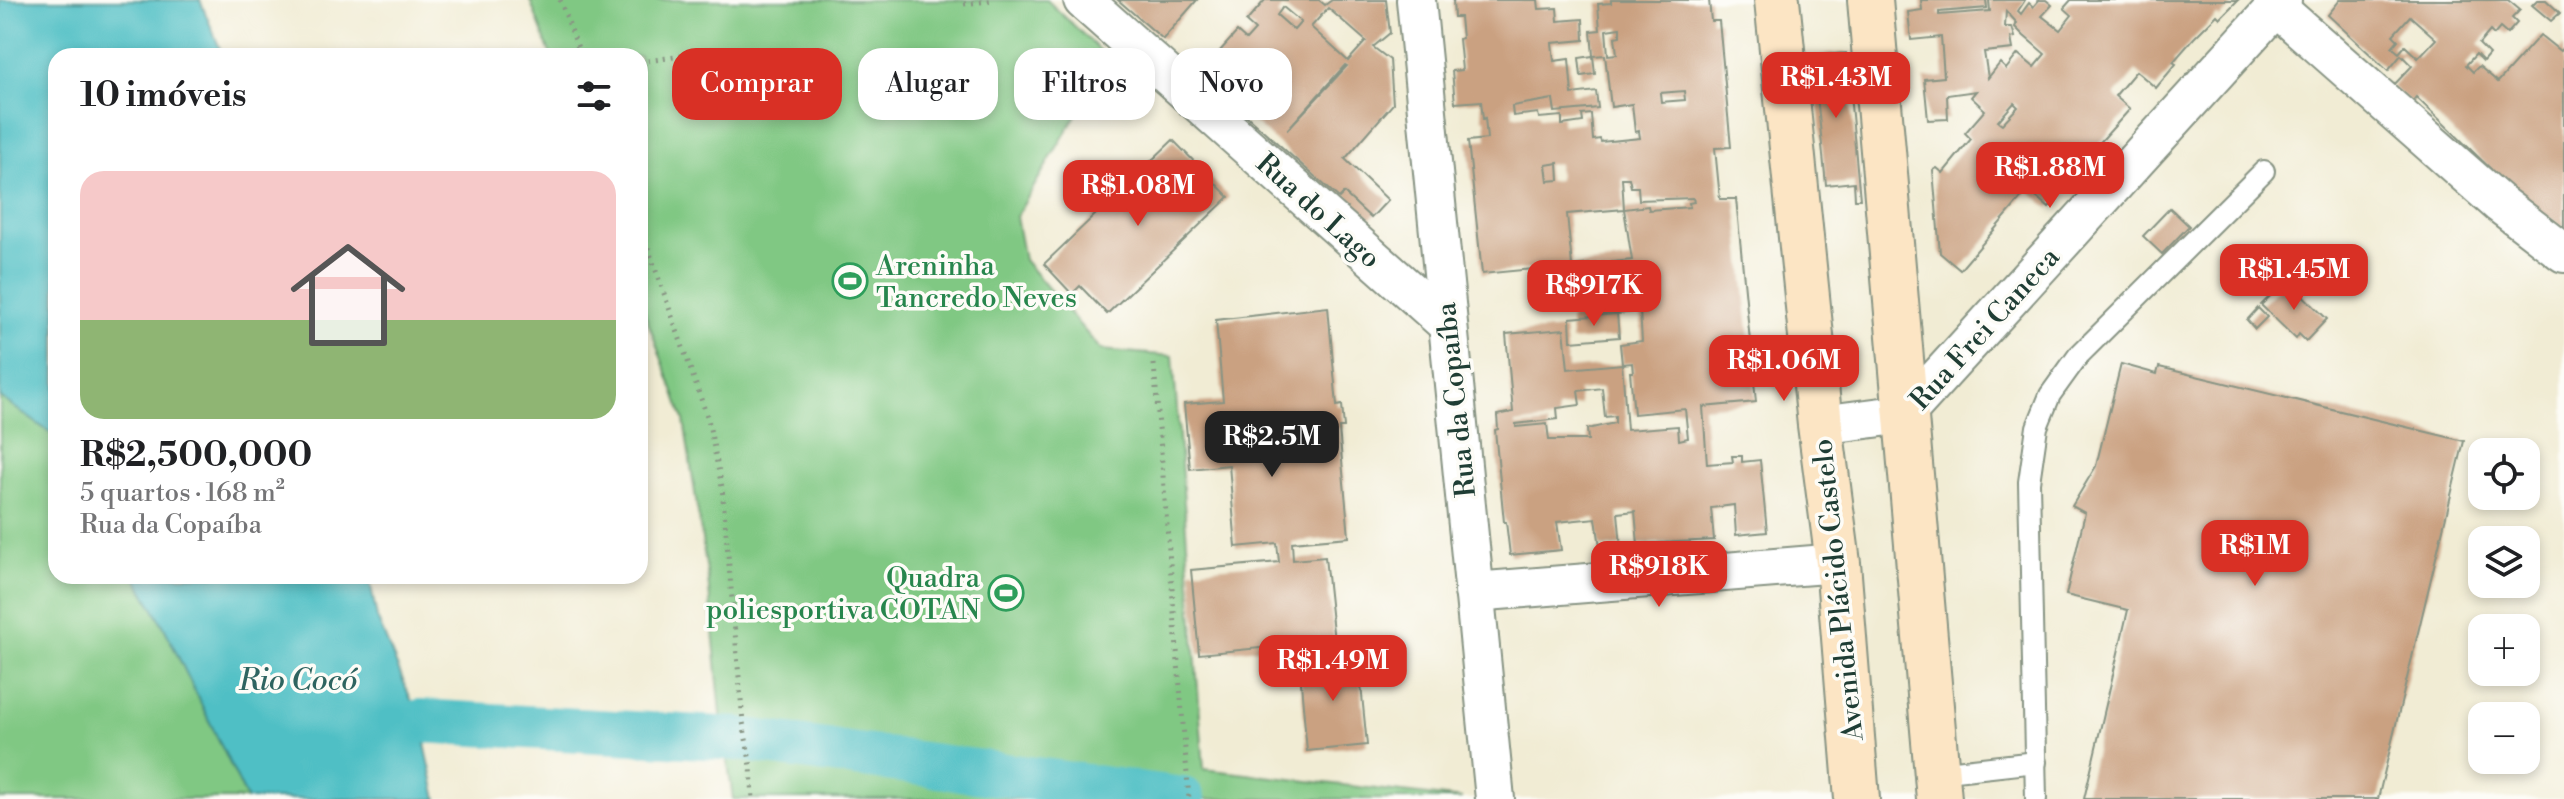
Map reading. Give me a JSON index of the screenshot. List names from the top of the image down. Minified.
{"streets":{"street":["Rua do Lago","Rua Frei Caneca","Rua da Copaíba","Avenida Plácido Castelo"]},"crossings":[["Rua do Lago","Rua da Copaíba"],["Rua Frei Caneca","Avenida Plácido Castelo"]],"water":["Rio Cocó"],"places":{"sports":["Areninha Tancredo Neves","Quadra poliesportiva COTAN"]},"page":{"chip":["Comprar","Alugar","Filtros","Novo"],"heading":"10 imóveis","price":["R$1.43M","R$1.88M","R$1.08M","R$1.45M","R$917K","R$1.06M","R$2.5M","R$1M","R$918K","R$1.49M"],"list":[{"name":"R$2,500,000","note":"5 quartos · 168 m² · Rua da Copaíba"}],"map_buttons":["+","−"]}}
